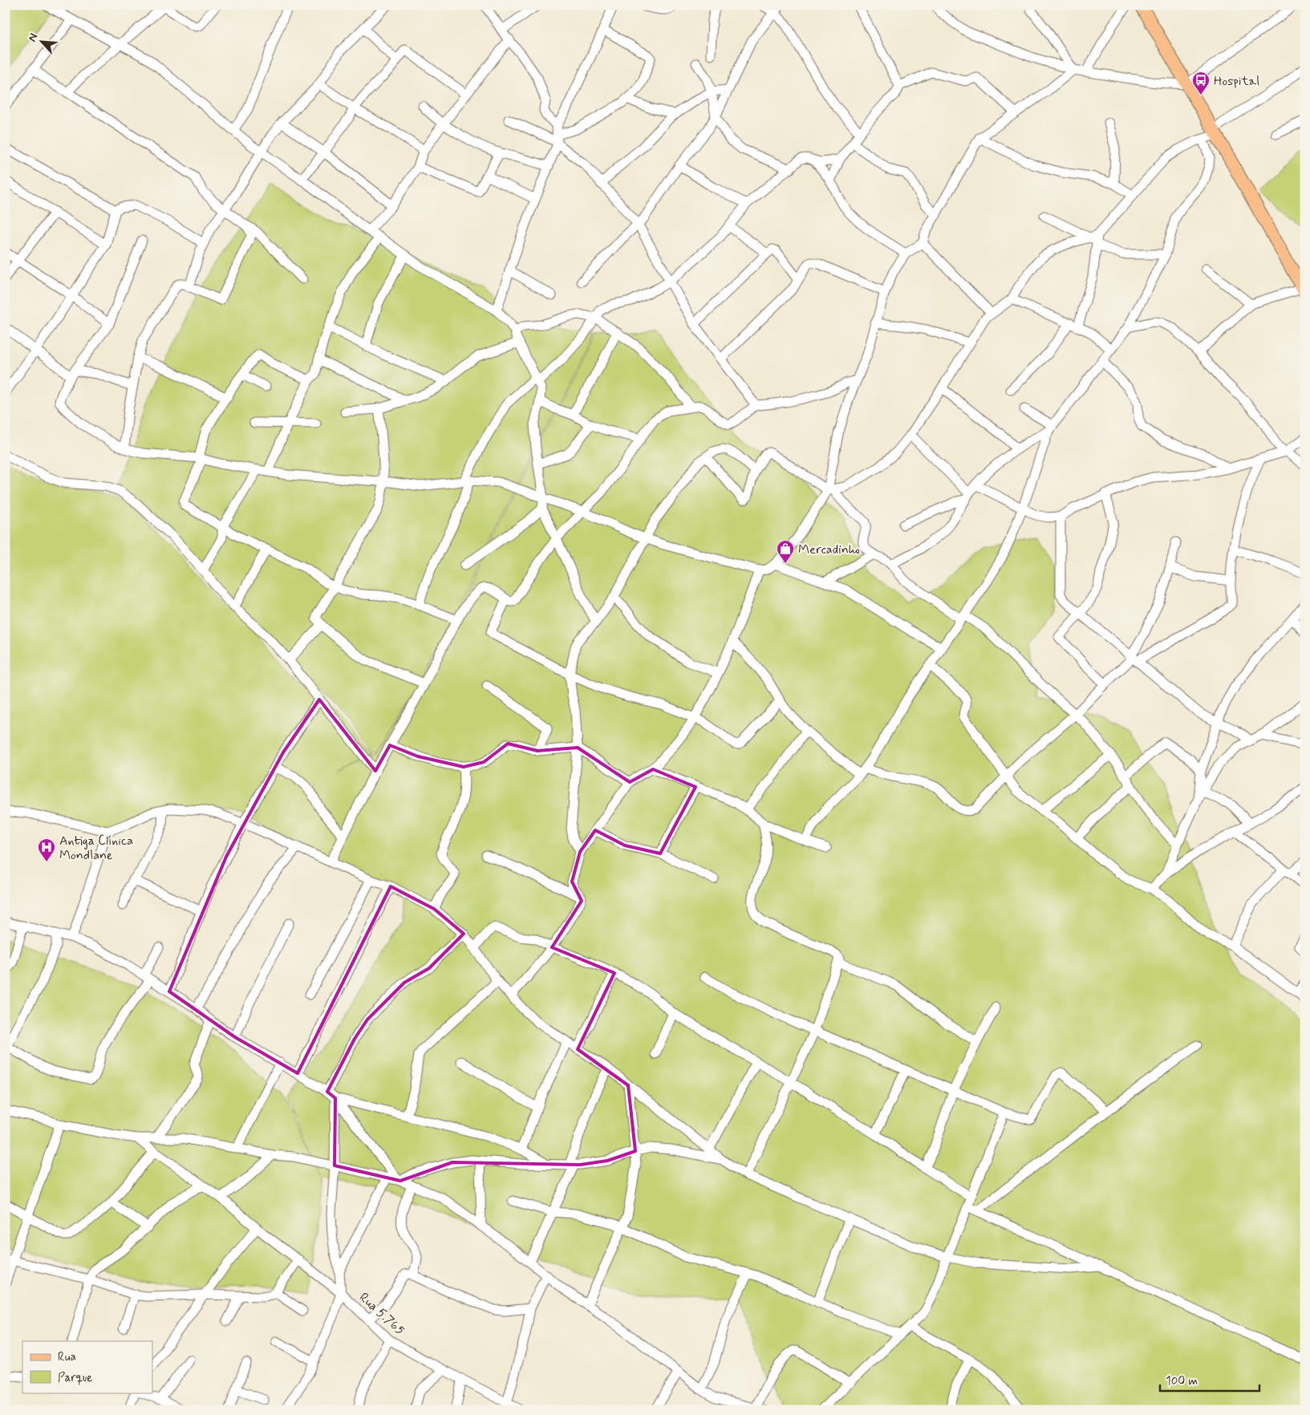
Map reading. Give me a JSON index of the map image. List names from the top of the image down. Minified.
{"streets":{"street":["Rua 5.765"]},"places":{"bus stop":["Hospital"],"shop":["Mercadinho"],"hospital":["Antiga Clínica Mondlane"]},"legend":["Rua","Parque"],"scale_bar":"100 m","north":"top left"}
